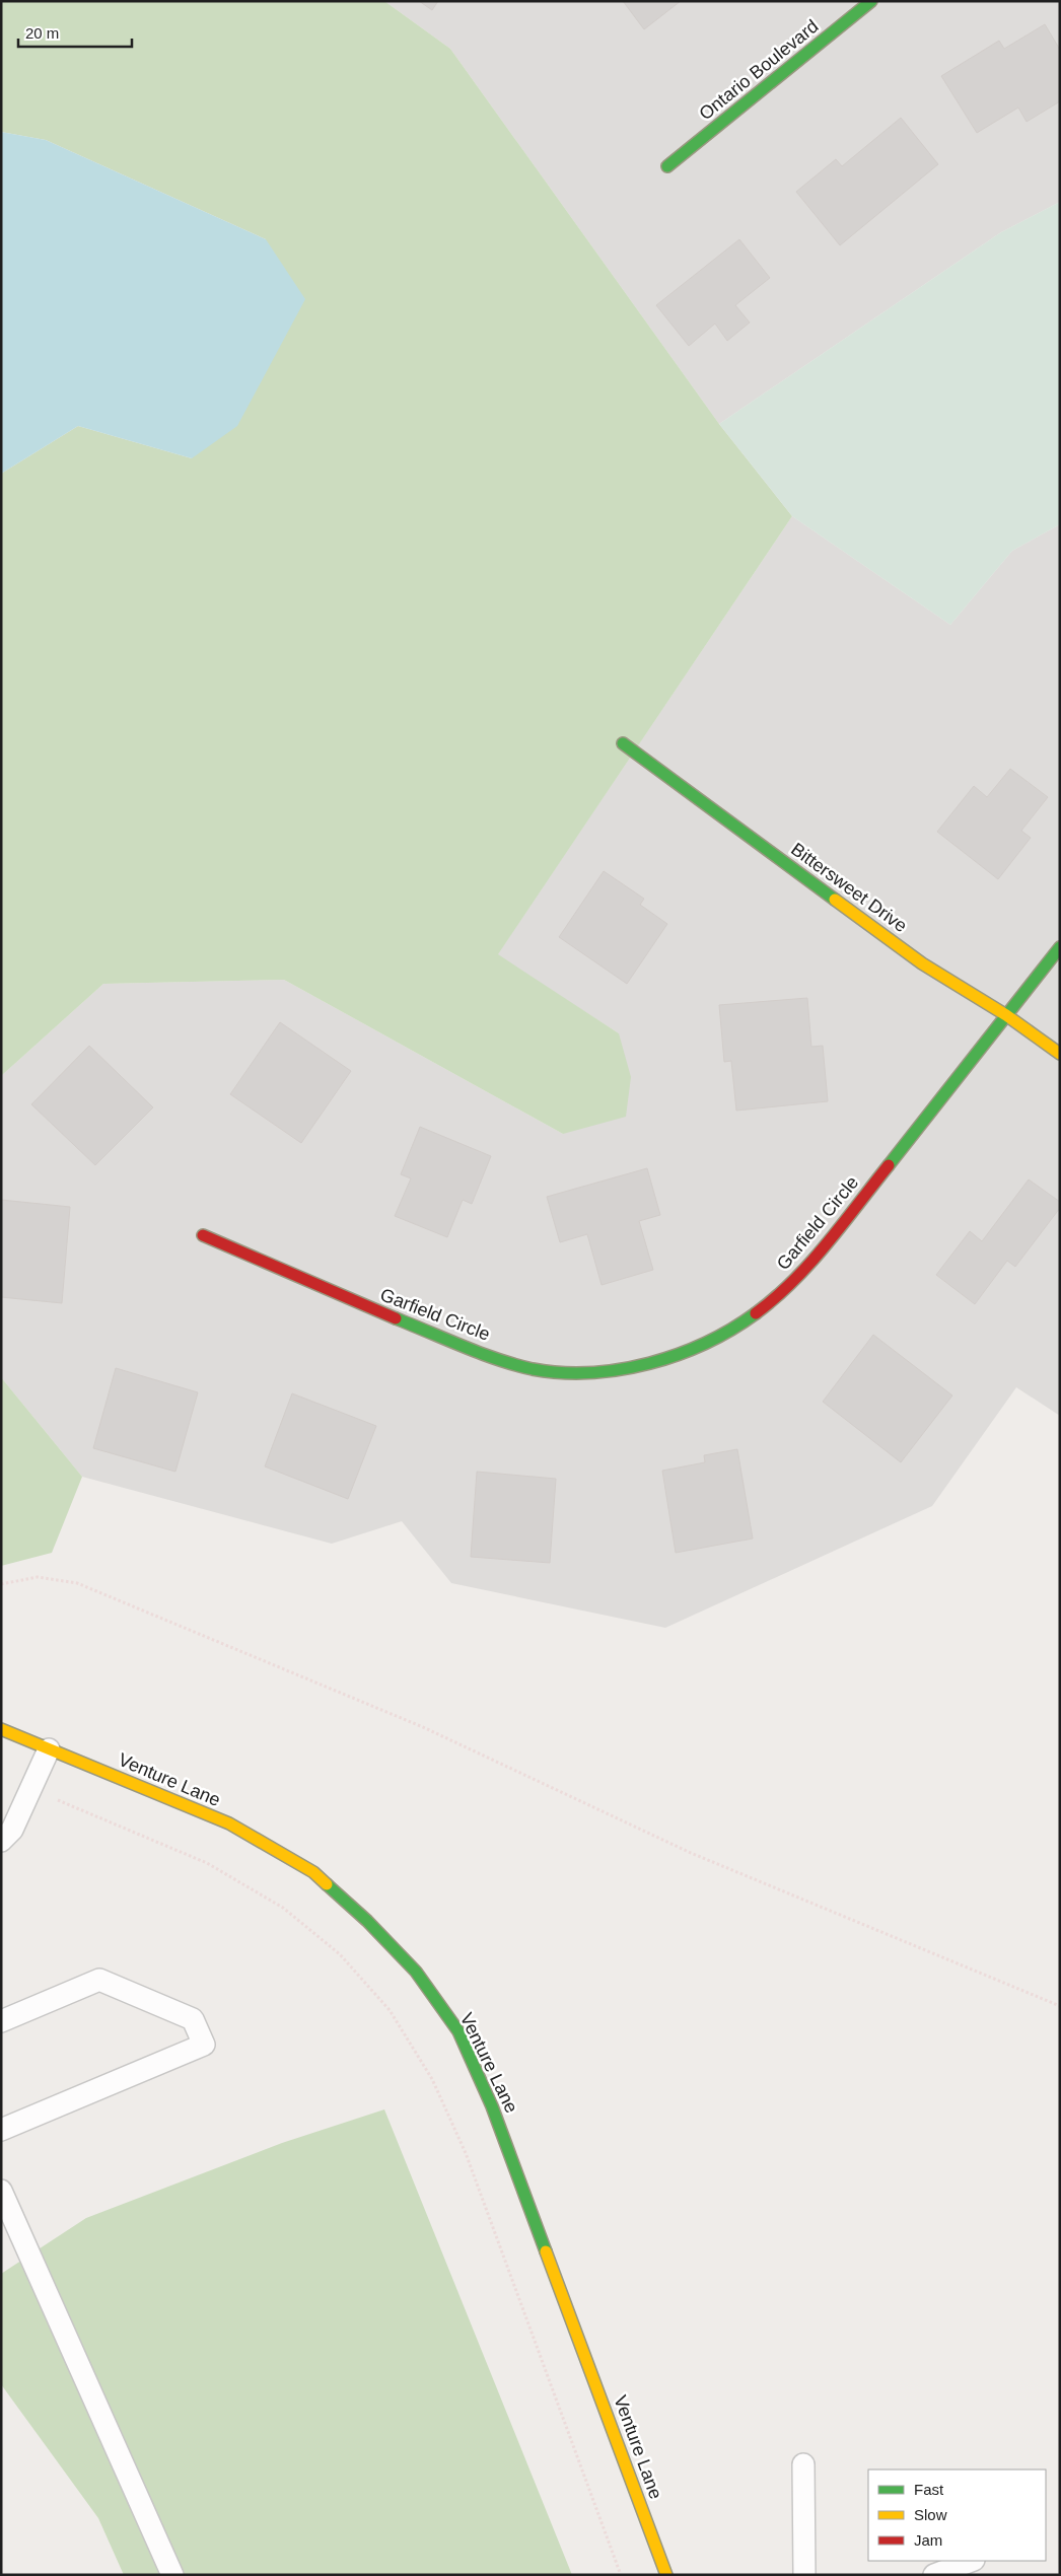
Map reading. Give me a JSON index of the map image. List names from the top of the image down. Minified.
{"streets":{"street":["Ontario Boulevard","Bittersweet Drive","Garfield Circle","Venture Lane"]},"crossings":[["Bittersweet Drive","Garfield Circle"]],"legend":["Fast","Slow","Jam"],"scale_bar":"20 m"}
